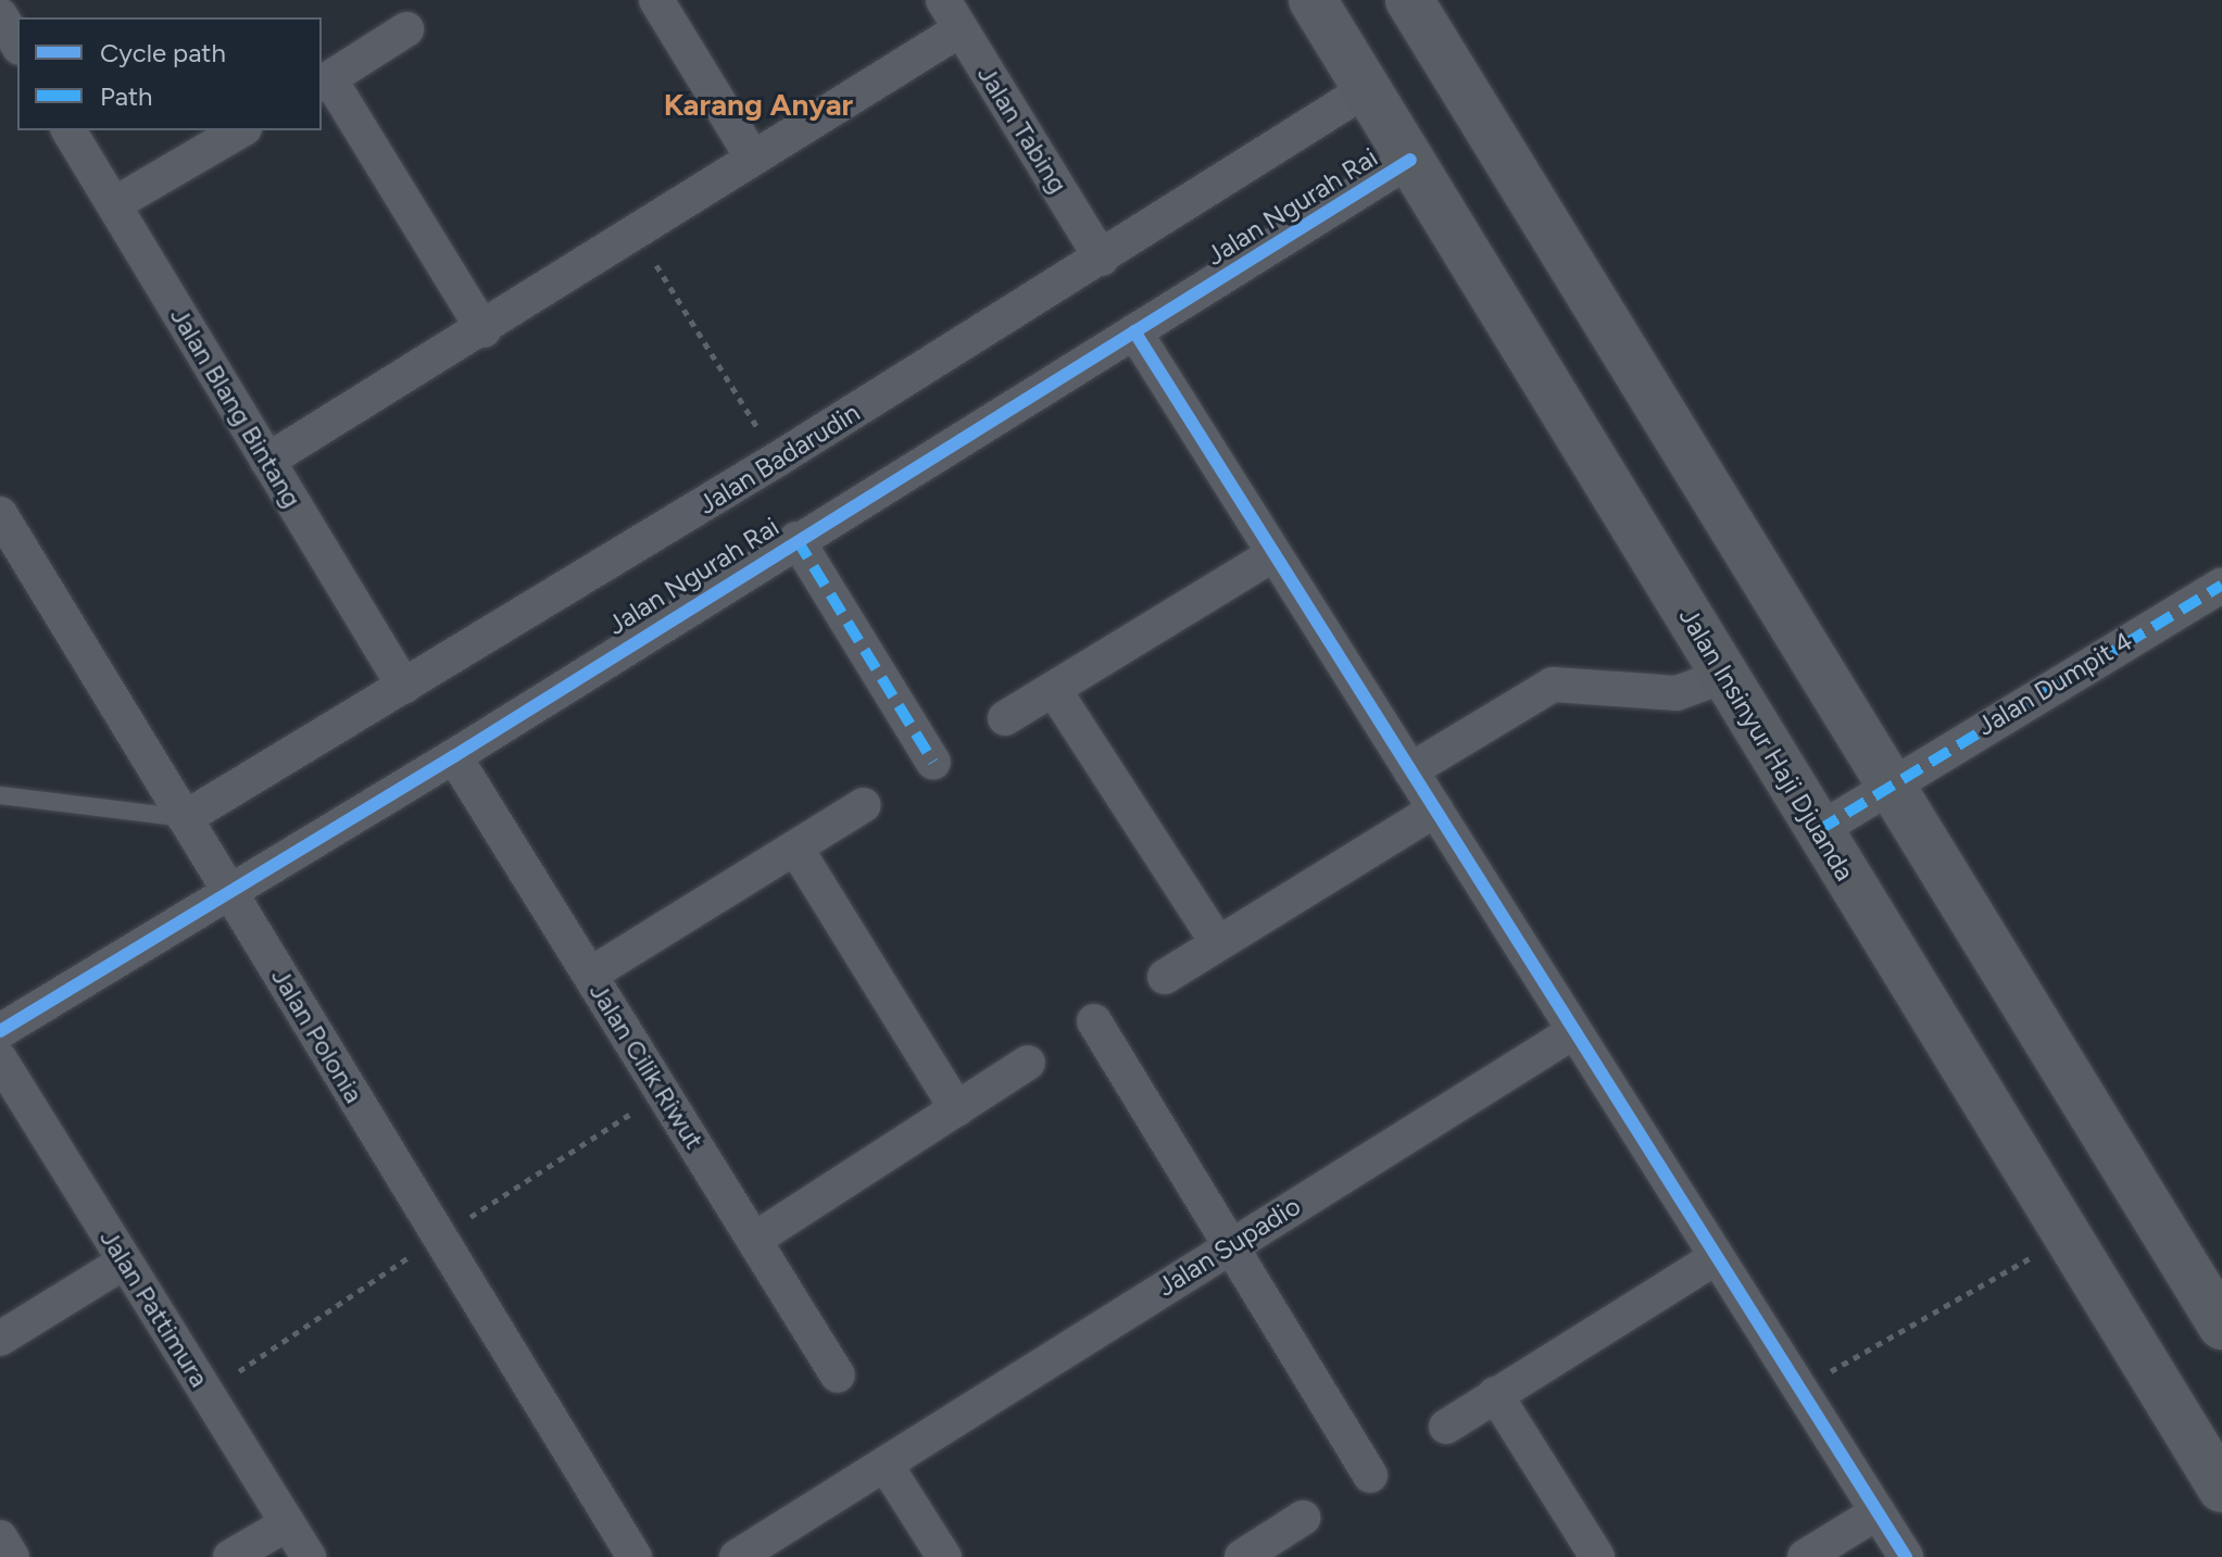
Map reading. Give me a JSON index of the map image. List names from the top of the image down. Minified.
{"streets":{"main road":["Jalan Insinyur Haji Djuanda"],"street":["Jalan Tabing","Jalan Ngurah Rai","Jalan Blang Bintang","Jalan Badarudin","Jalan Dumpit 4","Jalan Polonia","Jalan Cilik Riwut","Jalan Supadio","Jalan Pattimura"]},"crossings":[["Jalan Tabing","Jalan Badarudin"],["Jalan Ngurah Rai","Jalan Insinyur Haji Djuanda"],["Jalan Ngurah Rai","Jalan Polonia"],["Jalan Ngurah Rai","Jalan Cilik Riwut"],["Jalan Blang Bintang","Jalan Badarudin"],["Jalan Badarudin","Jalan Insinyur Haji Djuanda"],["Jalan Badarudin","Jalan Polonia"],["Jalan Dumpit 4","Jalan Insinyur Haji Djuanda"]],"districts":["Karang Anyar"],"legend":["Cycle path","Path"]}
